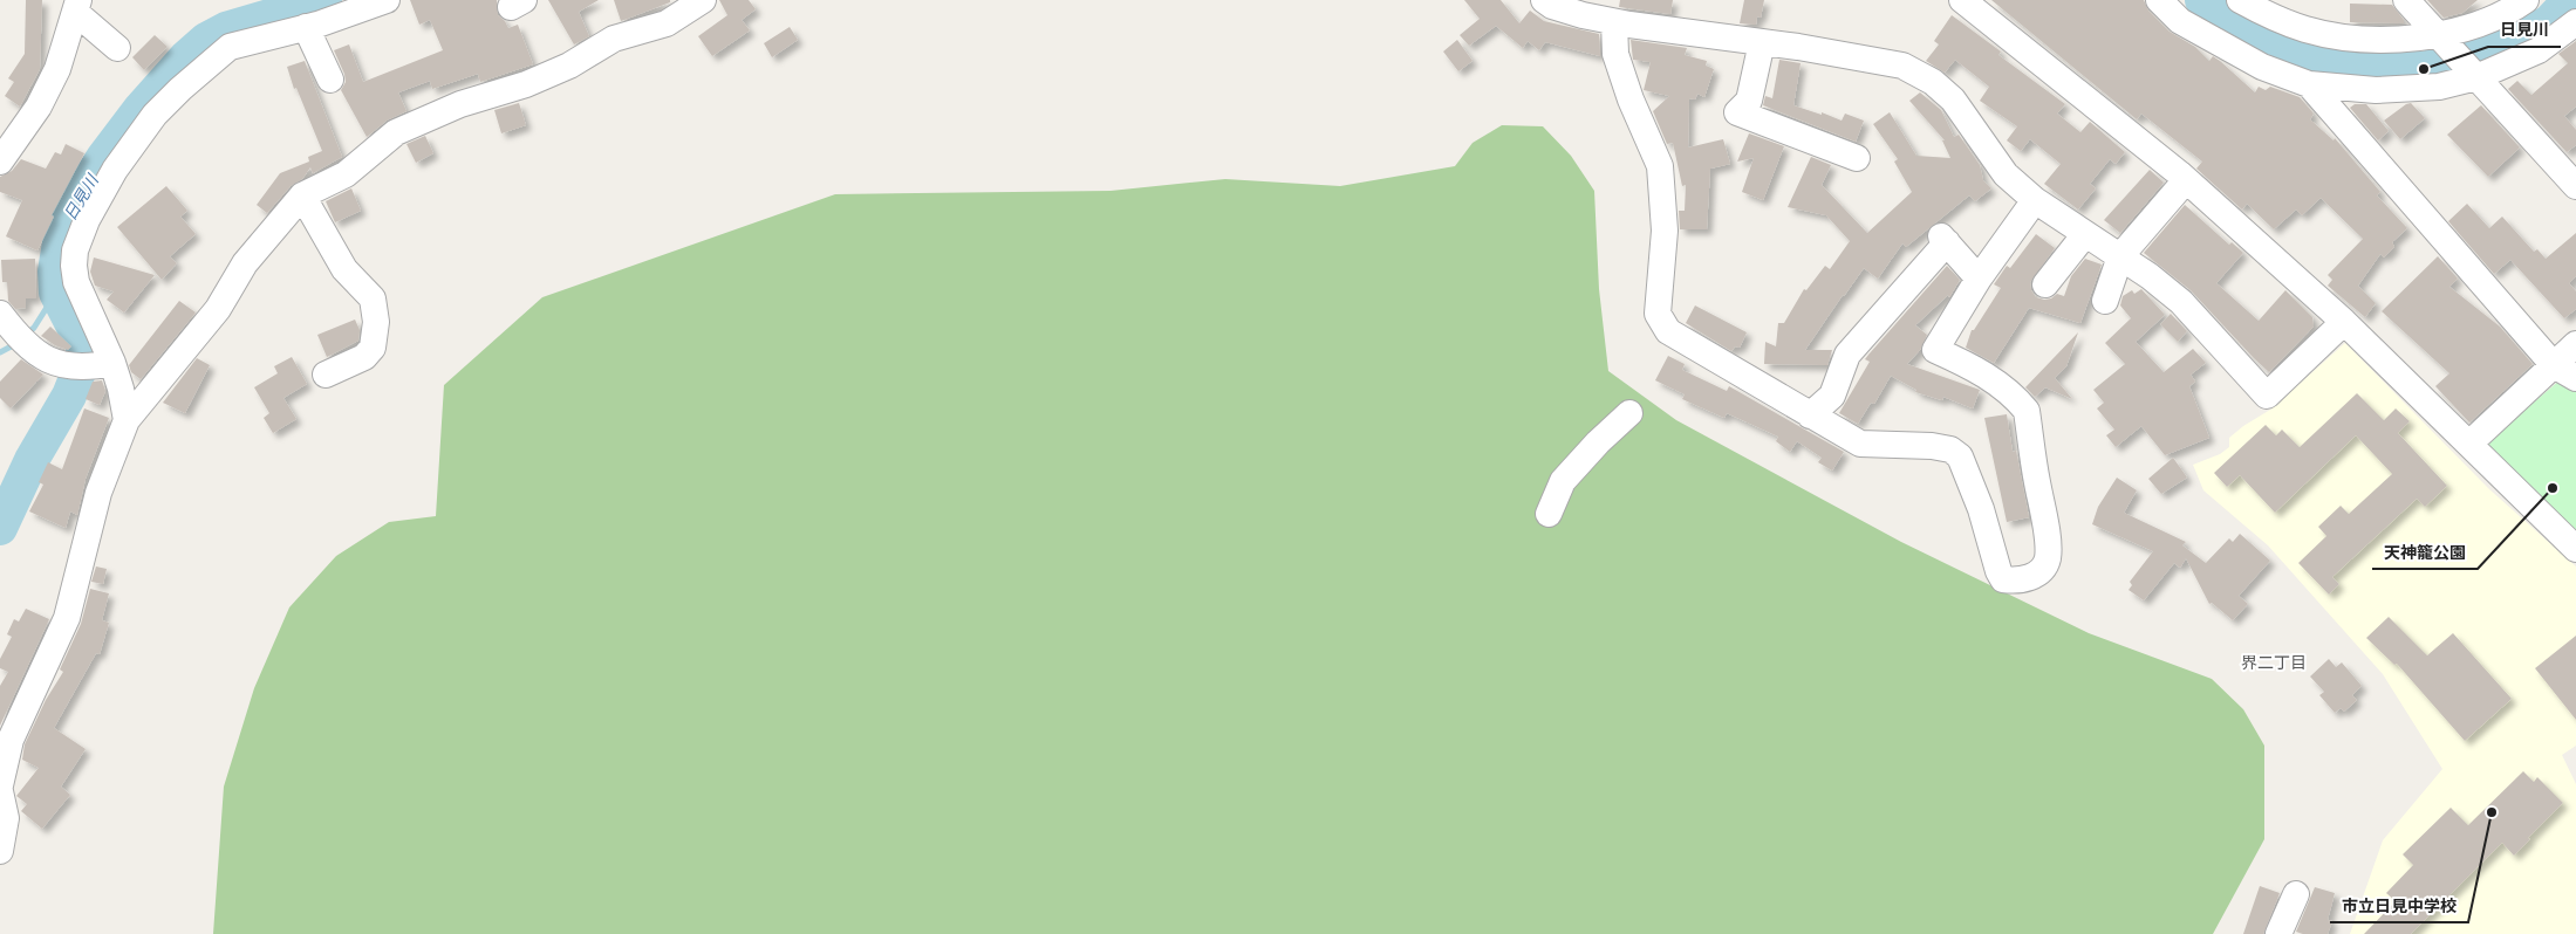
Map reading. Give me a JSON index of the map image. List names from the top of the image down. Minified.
{"districts":["界二丁目"],"water":["日見川"],"places":["日見川","天神籠公園","市立日見中学校"]}
